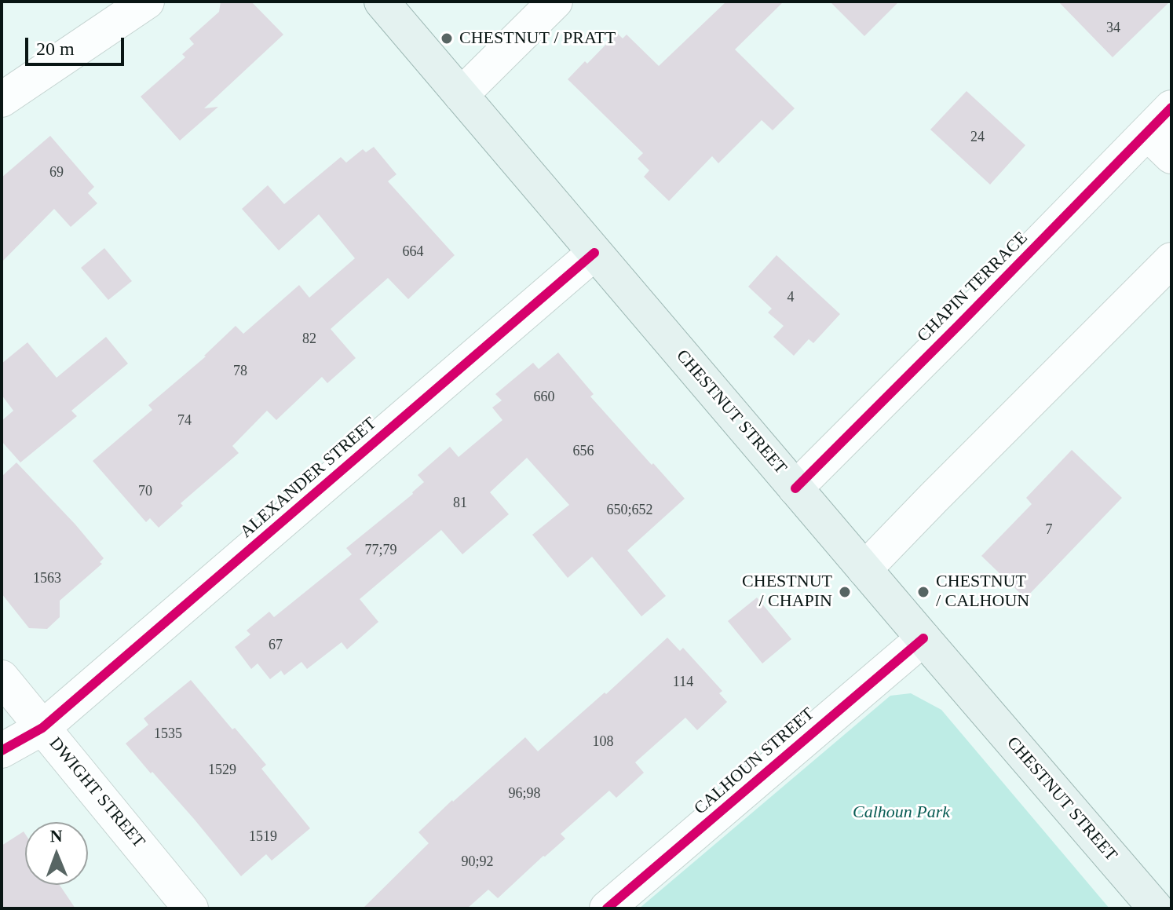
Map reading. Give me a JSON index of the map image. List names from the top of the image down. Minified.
{"streets":{"main road":["CHESTNUT STREET"],"street":["CHAPIN TERRACE","ALEXANDER STREET","CALHOUN STREET","DWIGHT STREET"]},"crossings":[["CHAPIN TERRACE","CHESTNUT STREET"],["CHESTNUT STREET","ALEXANDER STREET"],["CHESTNUT STREET","CALHOUN STREET"],["ALEXANDER STREET","DWIGHT STREET"]],"parks":["Calhoun Park"],"places":["CHESTNUT / PRATT","CHESTNUT / CHAPIN","CHESTNUT / CALHOUN"],"house_numbers":["34","24","69","664","4","82","78","660","74","656","70","81","650;652","7","77;79","1563","67","114","1535","108","1529","96;98","1519","90;92"],"scale_bar":"20 m","north":"top"}
